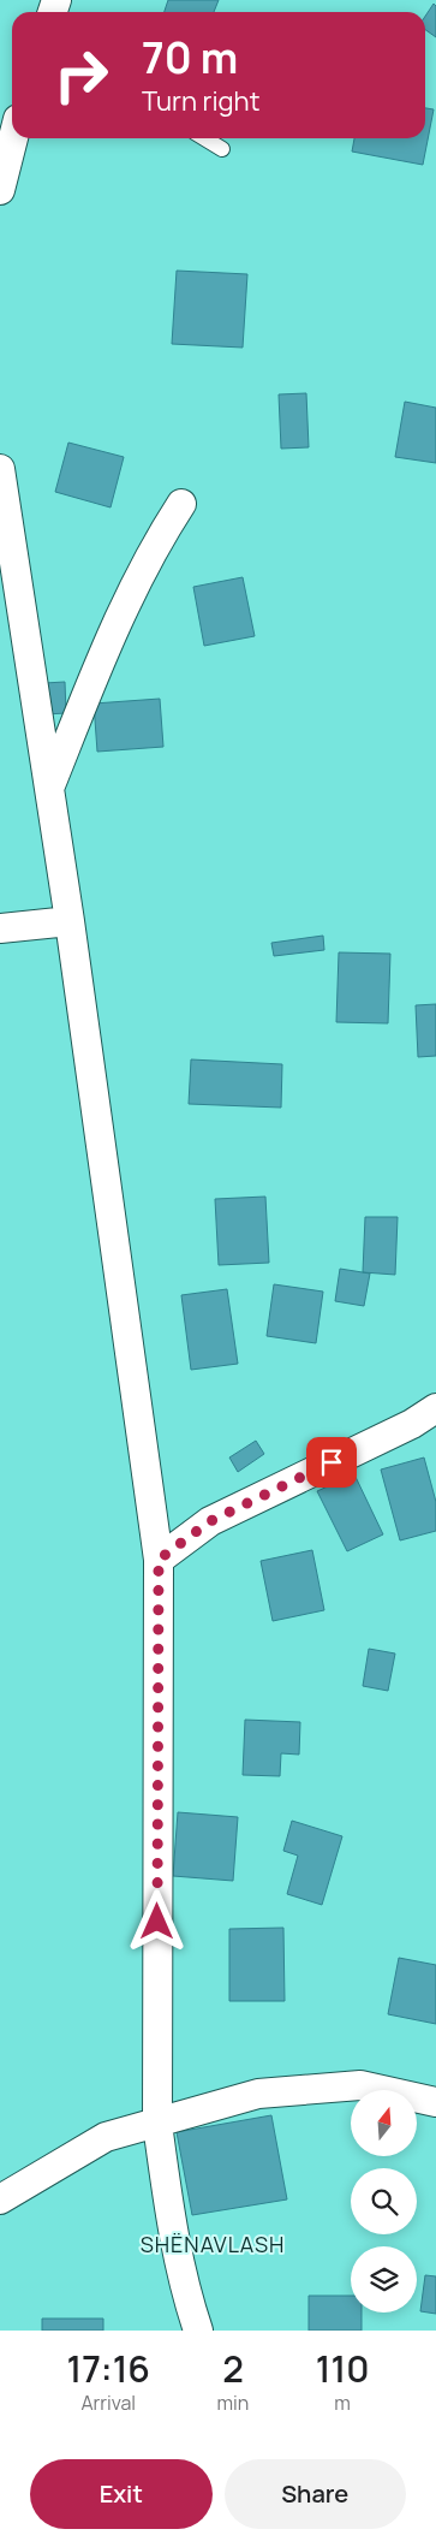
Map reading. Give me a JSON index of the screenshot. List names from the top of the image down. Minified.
{"districts":["SHËNAVLASH"],"north":"top","page":{"turn":["70 m","Turn right"],"eta":["17:16","Arrival","2","min","110","m"],"buttons":["Exit","Share"]}}
